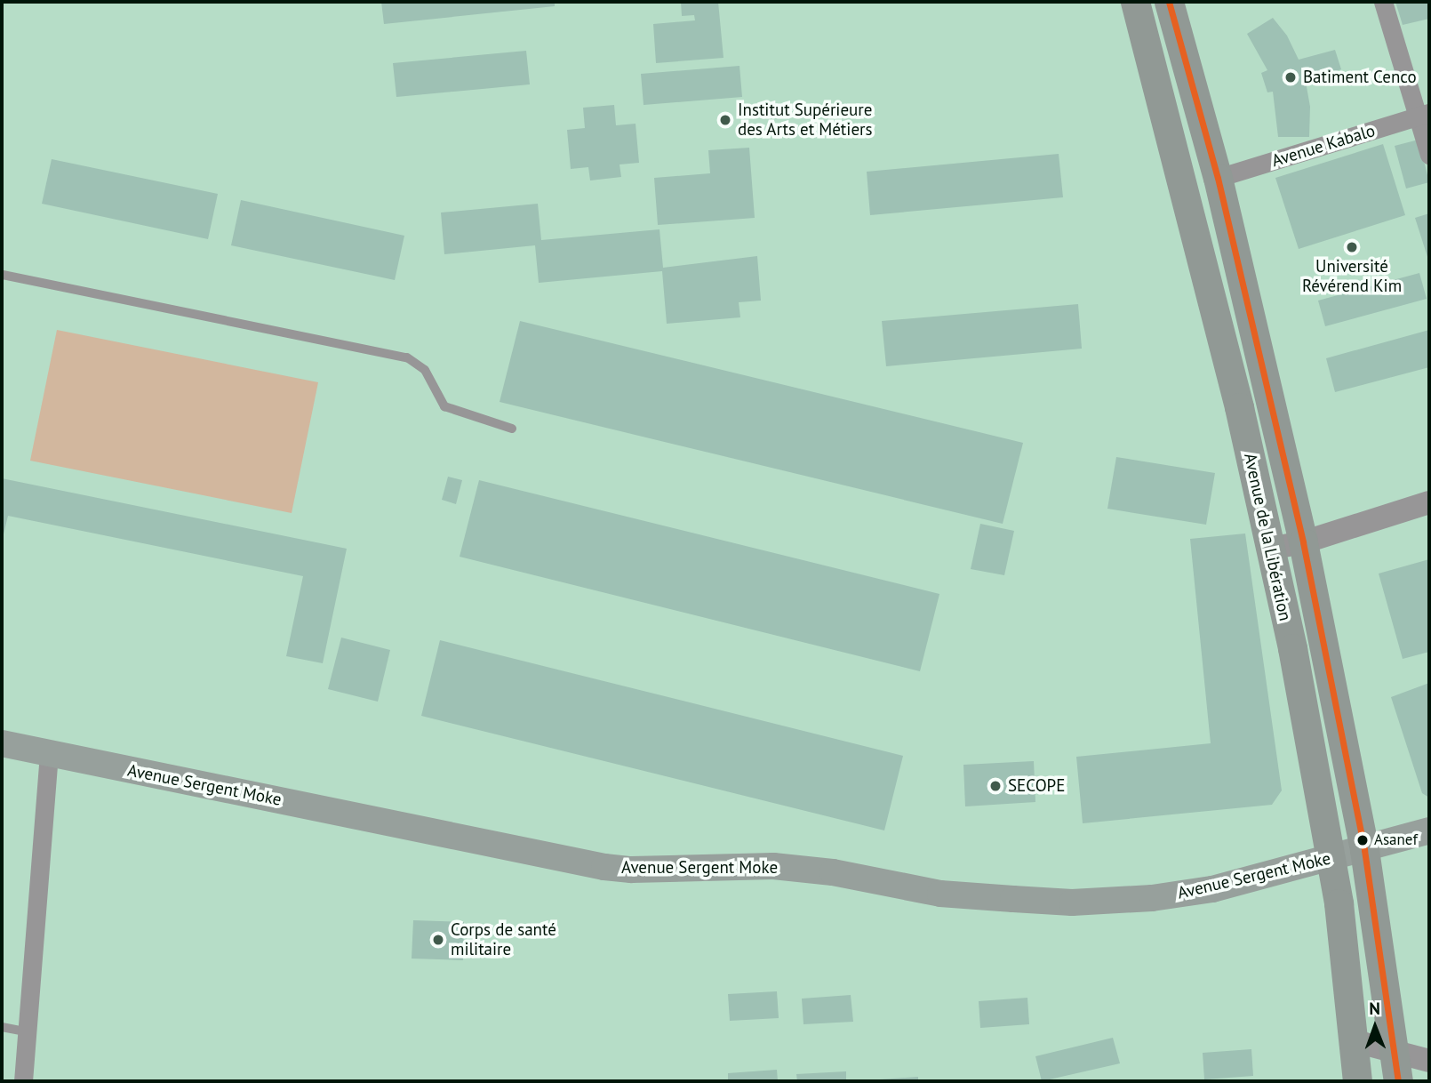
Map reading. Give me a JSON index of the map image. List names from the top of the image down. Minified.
{"streets":{"main road":["Avenue de la Libération","Avenue Sergent Moke"],"street":["Avenue Kabalo"]},"crossings":[["Avenue Kabalo","Avenue de la Libération"],["Avenue de la Libération","Avenue Sergent Moke"]],"places":["Batiment Cenco","Institut Supérieure des Arts et Métiers","Université Révérend Kim","SECOPE","Asanef","Corps de santé militaire"],"north":"top"}
